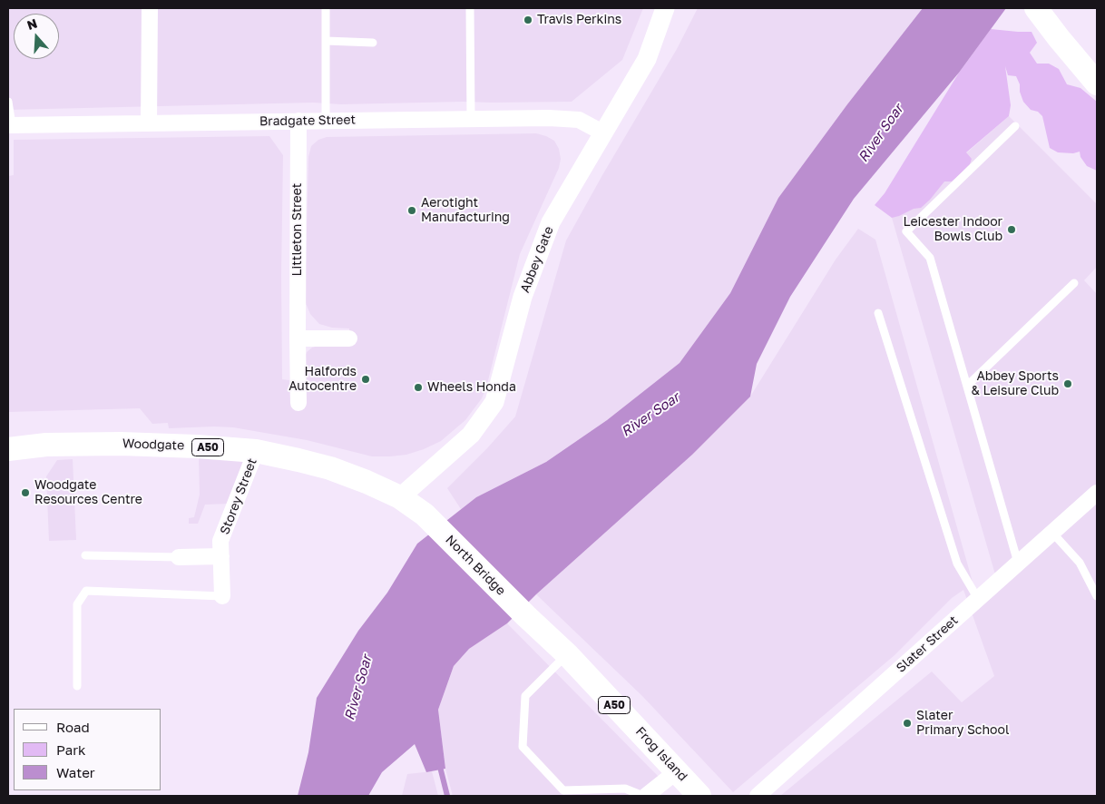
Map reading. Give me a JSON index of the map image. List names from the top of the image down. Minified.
{"streets":{"main road":["Woodgate","A50","North Bridge","Frog Island"],"street":["Bradgate Street","Littleton Street","Abbey Gate","Storey Street","Slater Street"]},"crossings":[["Bradgate Street","Littleton Street"],["Bradgate Street","Abbey Gate"],["Abbey Gate","Woodgate"],["Abbey Gate","North Bridge"],["Woodgate","Storey Street"],["Woodgate","North Bridge"],["North Bridge","Frog Island"]],"water":["River Soar"],"places":["Travis Perkins","Aerotight Manufacturing","Leicester Indoor Bowls Club","Halfords Autocentre","Abbey Sports & Leisure Club","Wheels Honda","Woodgate Resources Centre","Slater Primary School"],"legend":["Road","Park","Water"],"north":"top"}
